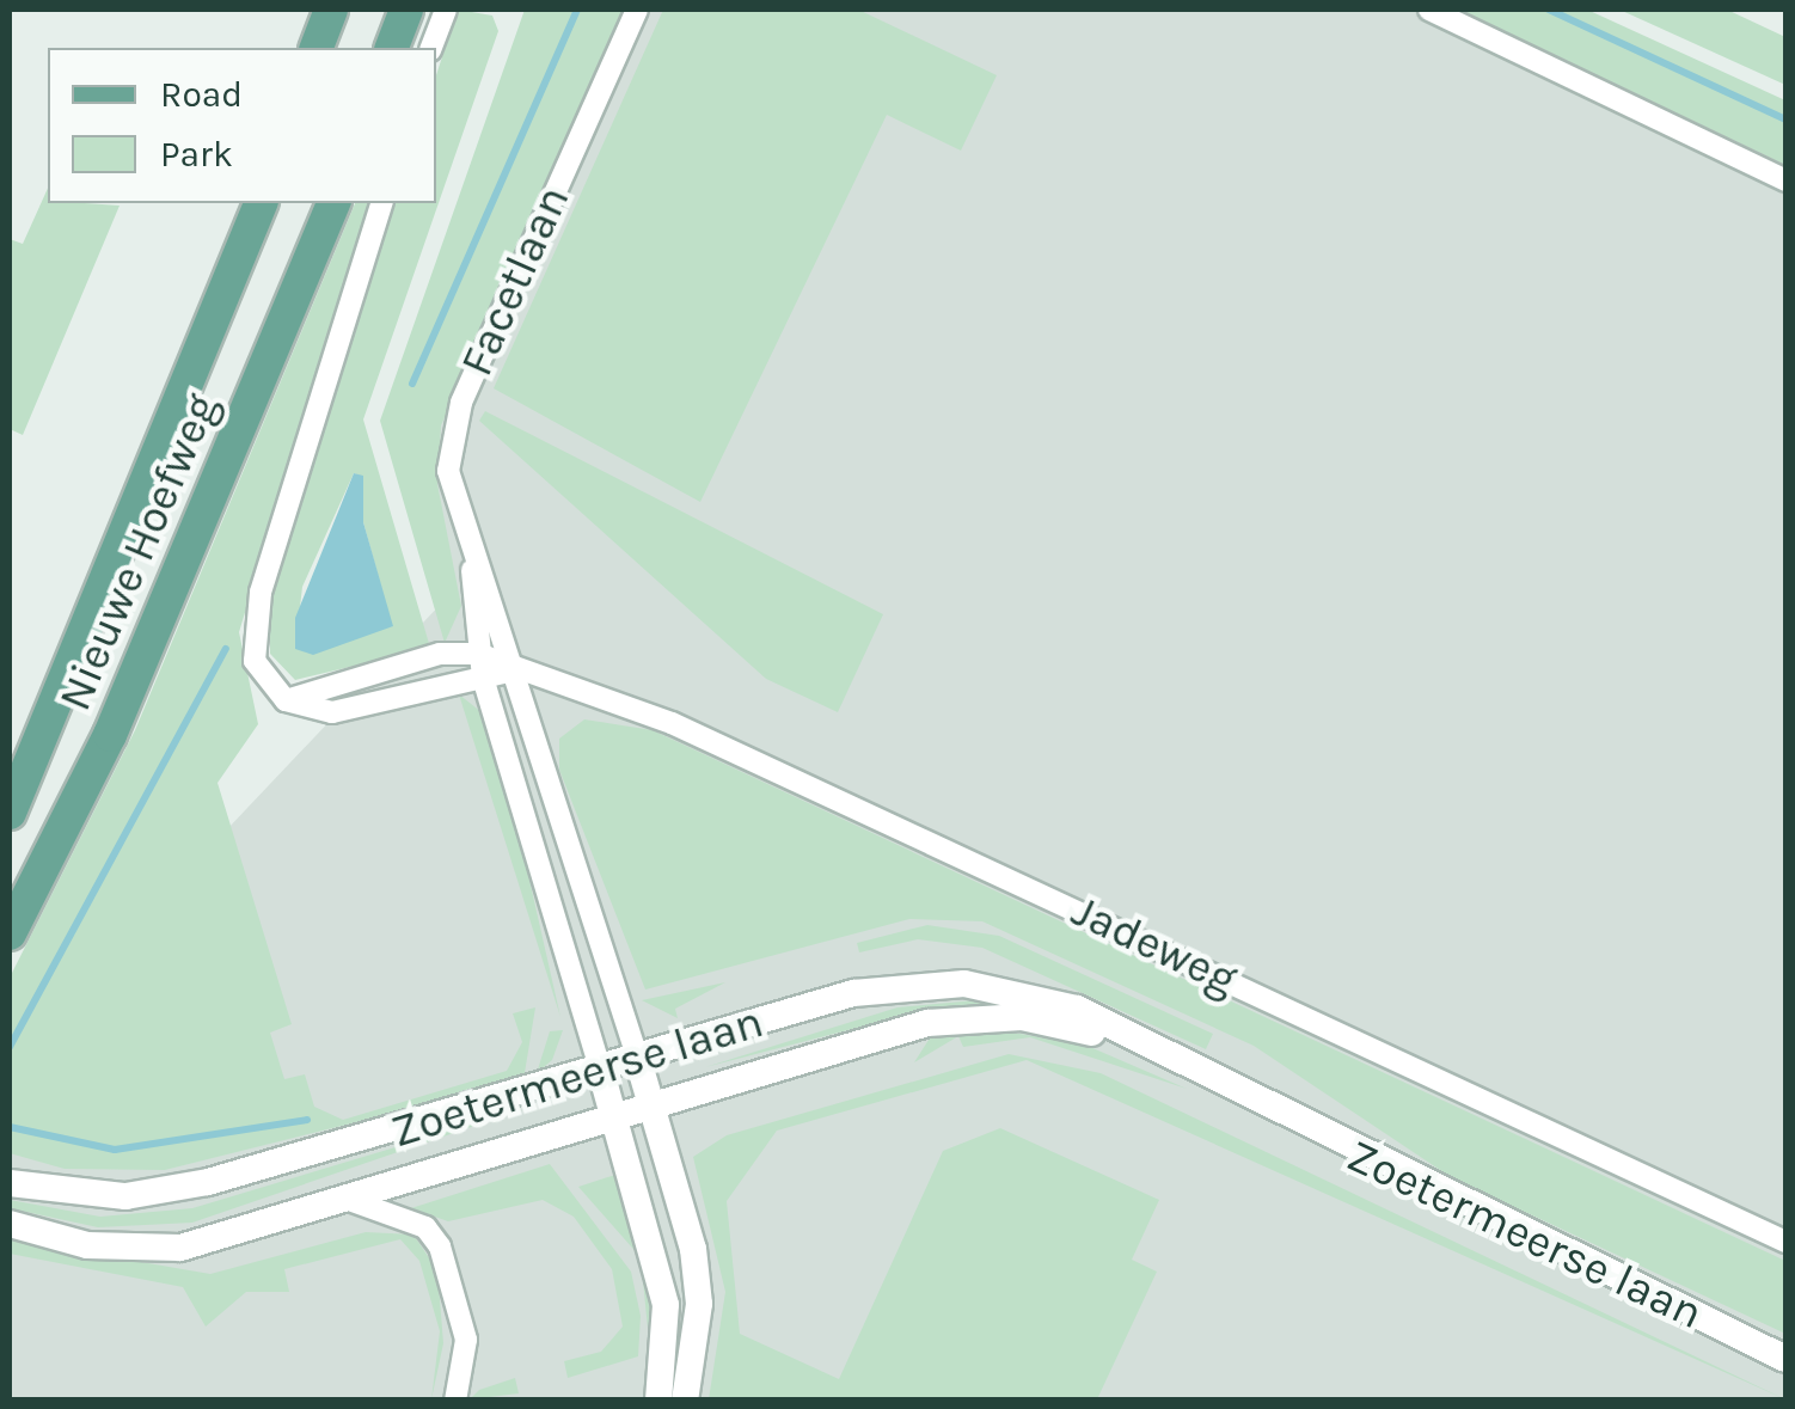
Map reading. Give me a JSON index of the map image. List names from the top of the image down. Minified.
{"streets":{"main road":["Nieuwe Hoefweg"],"street":["Facetlaan","Jadeweg","Zoetermeerse laan"]},"crossings":[["Facetlaan","Jadeweg"],["Facetlaan","Zoetermeerse laan"]],"legend":["Road","Park"]}
